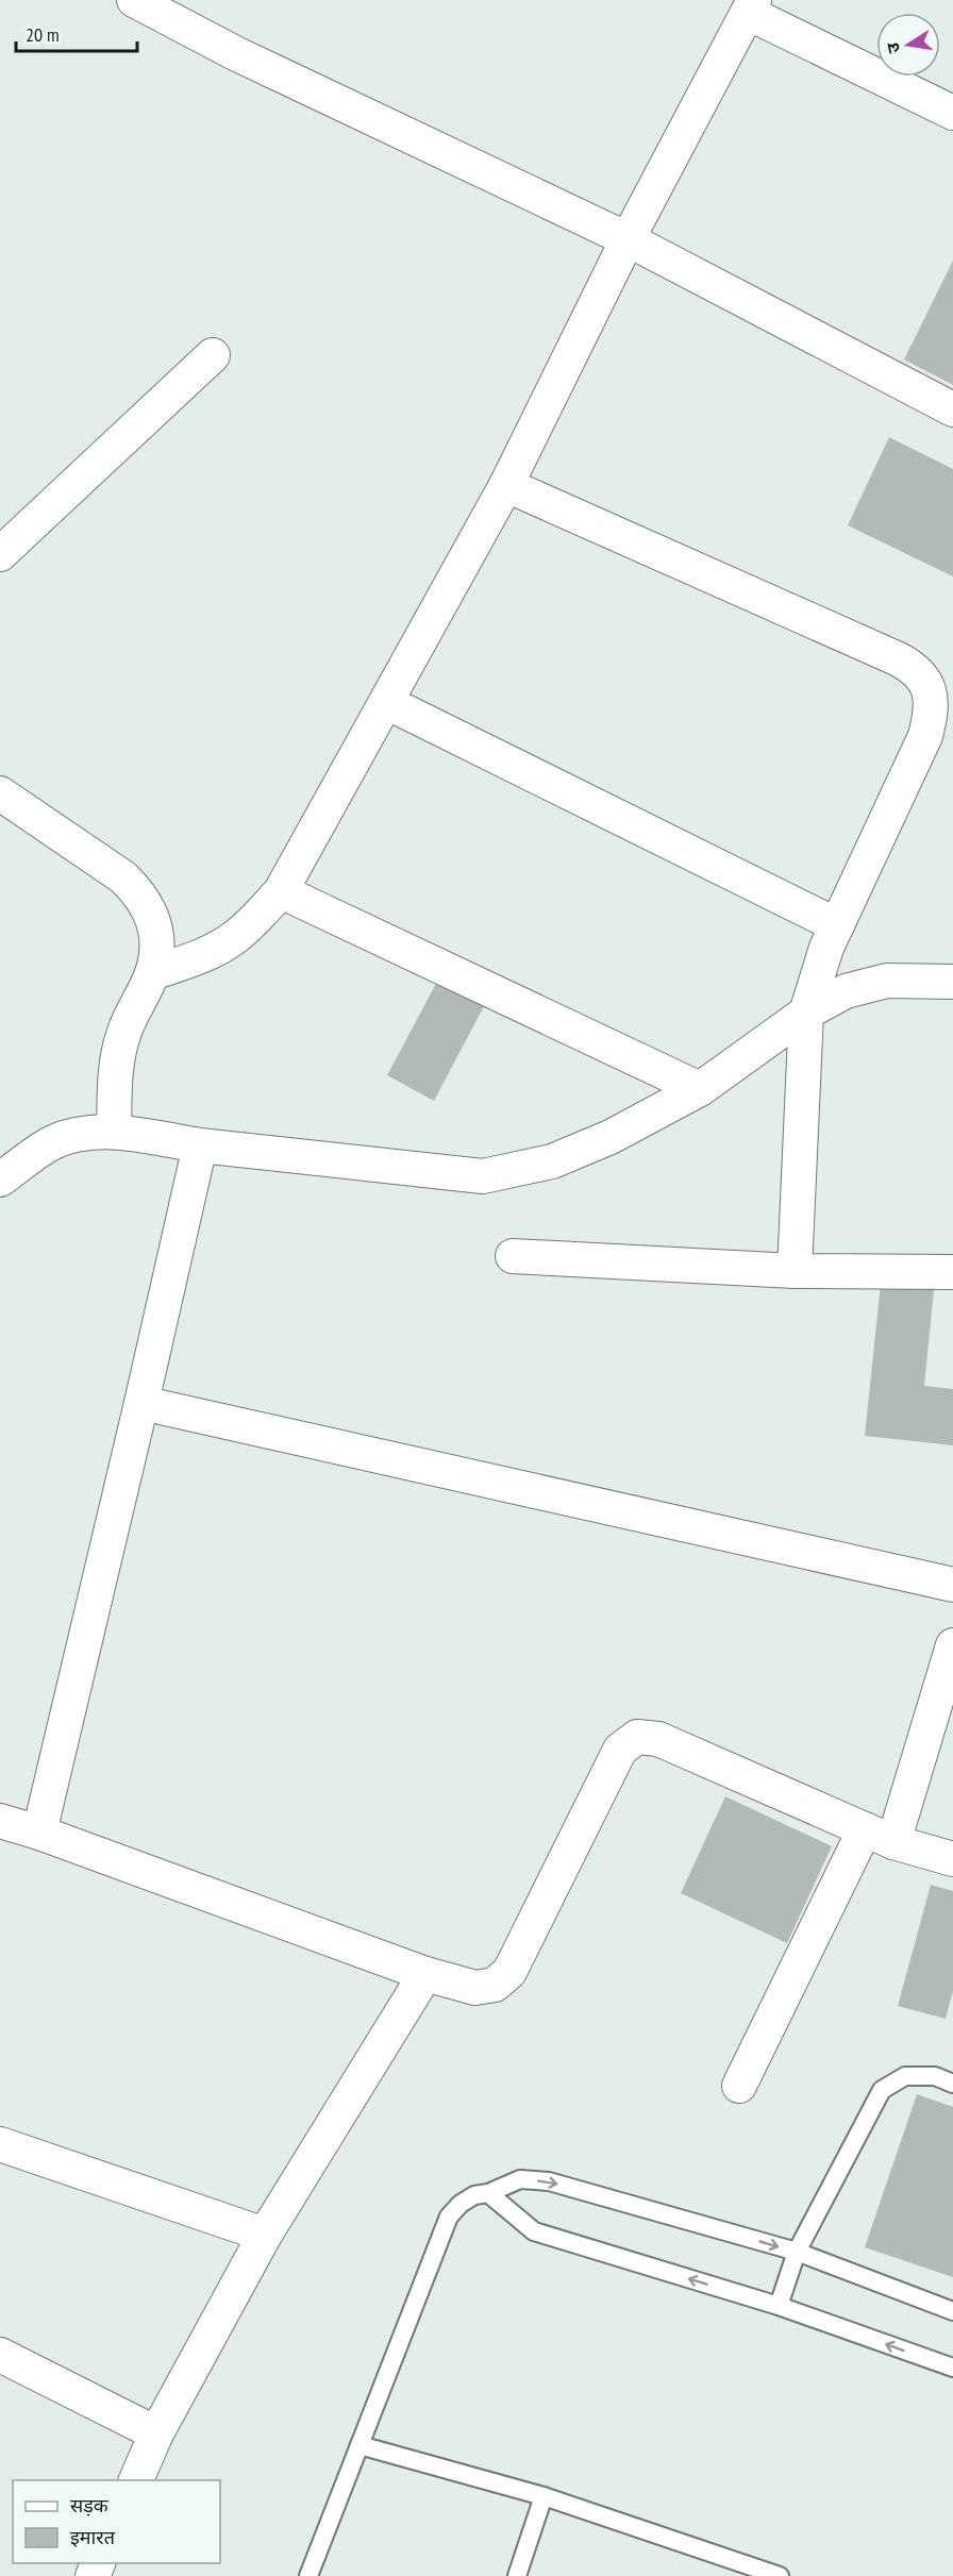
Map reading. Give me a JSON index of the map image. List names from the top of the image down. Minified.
{"legend":["सड़क","इमारत"],"scale_bar":"20 m","north":"left"}
